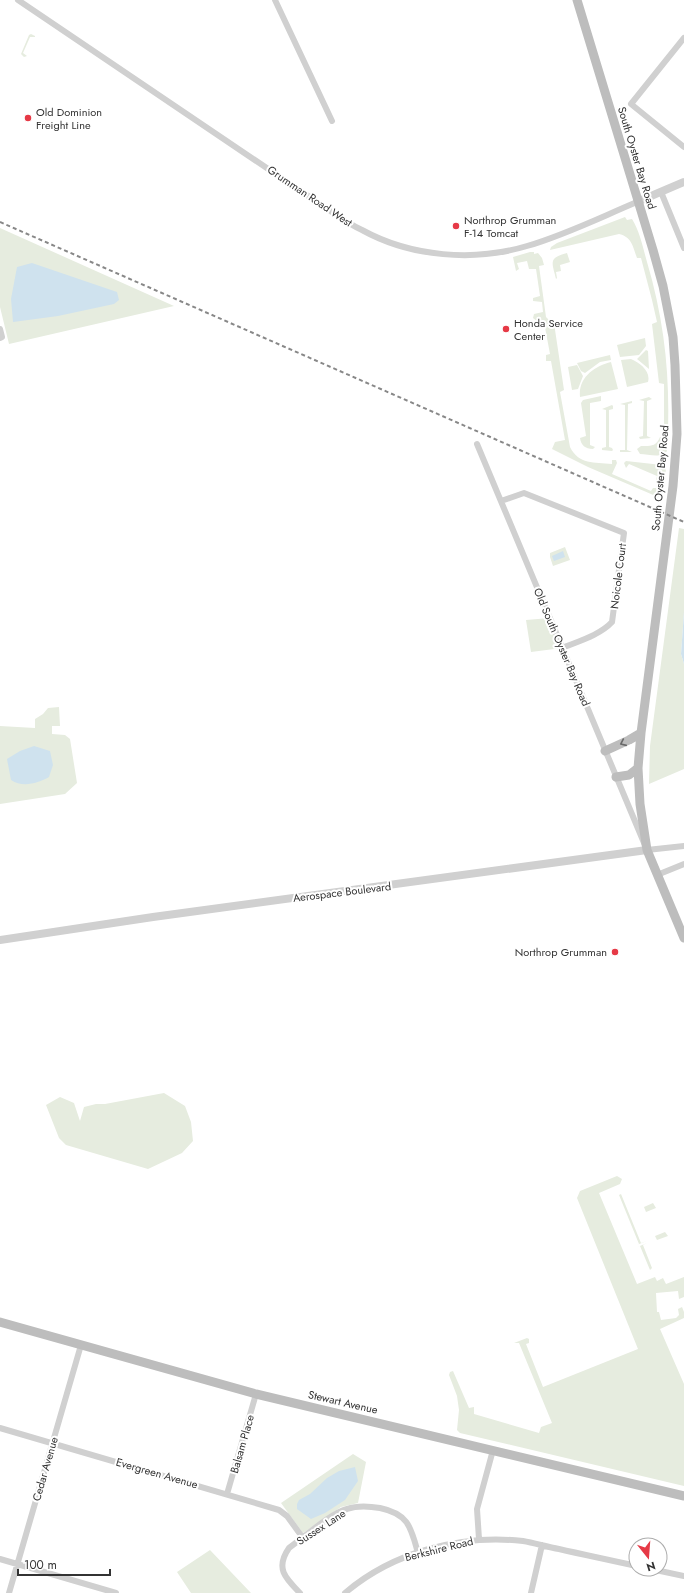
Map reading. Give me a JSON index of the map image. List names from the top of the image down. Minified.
{"streets":{"main road":["South Oyster Bay Road","Stewart Avenue"],"street":["Grumman Road West","Noicole Court","Old South Oyster Bay Road","Aerospace Boulevard","Balsam Place","Cedar Avenue","Evergreen Avenue","Sussex Lane","Berkshire Road"]},"crossings":[["South Oyster Bay Road","Grumman Road West"],["South Oyster Bay Road","Old South Oyster Bay Road"],["South Oyster Bay Road","Aerospace Boulevard"],["Noicole Court","Old South Oyster Bay Road"],["Old South Oyster Bay Road","Aerospace Boulevard"],["Stewart Avenue","Balsam Place"],["Stewart Avenue","Cedar Avenue"],["Balsam Place","Evergreen Avenue"],["Cedar Avenue","Evergreen Avenue"],["Evergreen Avenue","Sussex Lane"],["Sussex Lane","Berkshire Road"]],"places":["Old Dominion Freight Line","Northrop Grumman F-14 Tomcat","Honda Service Center","Northrop Grumman"],"scale_bar":"100 m","north":"bottom"}
